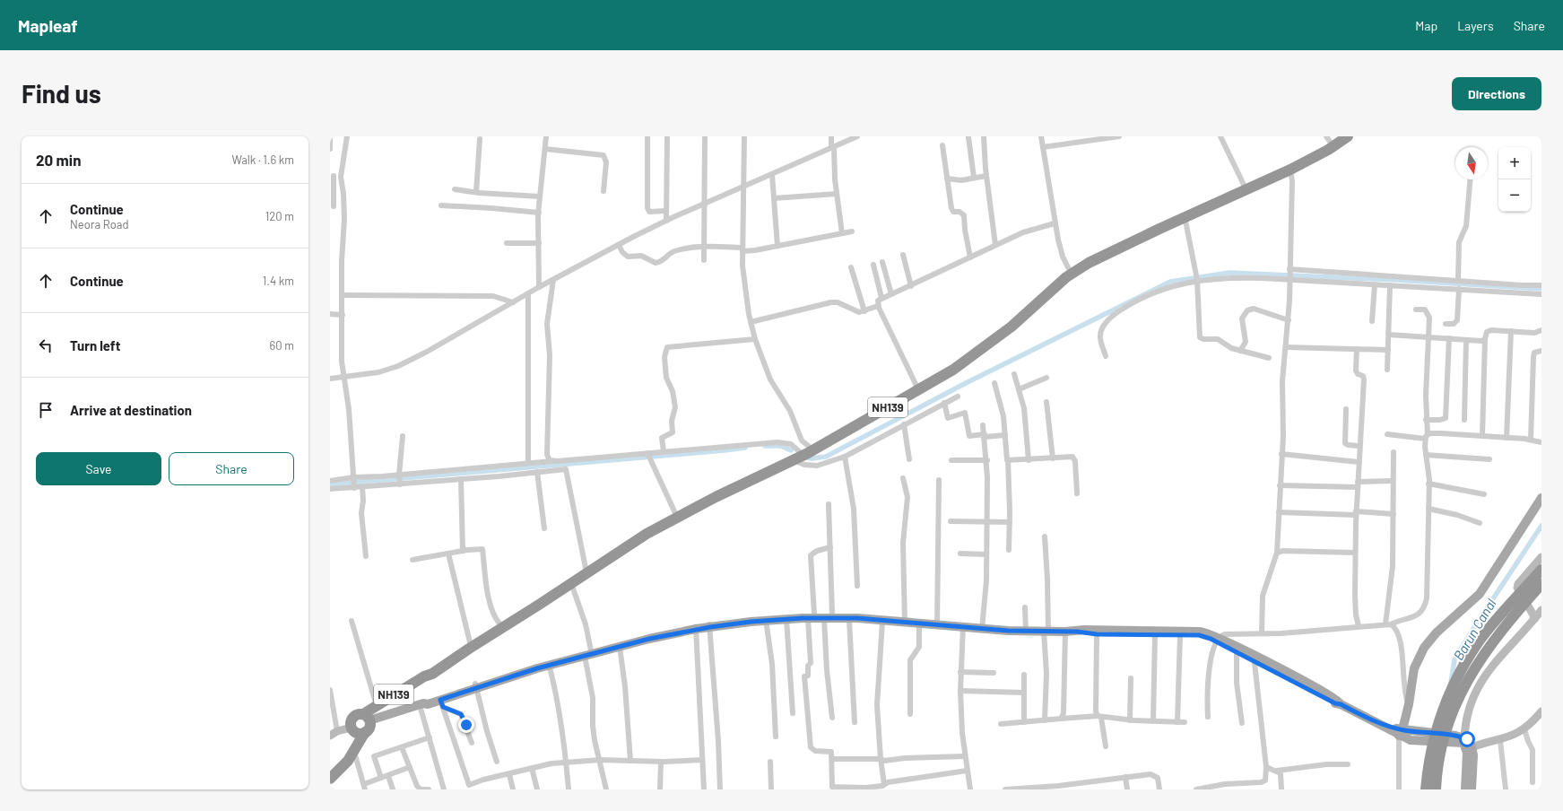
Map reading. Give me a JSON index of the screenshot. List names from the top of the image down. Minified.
{"streets":{"highway":["NH139"]},"water":["Barun Canal"],"north":"bottom","page":{"header":"Mapleaf","nav":["Map","Layers","Share"],"buttons":["Directions",["Save","Share"]],"title":"Find us","heading":["20 min","Walk · 1.6 km"],"map_buttons":["+","−"],"list":[["Continue","Neora Road","120 m"],["Continue","1.4 km"],["Turn left","60 m"],"Arrive at destination"]}}
